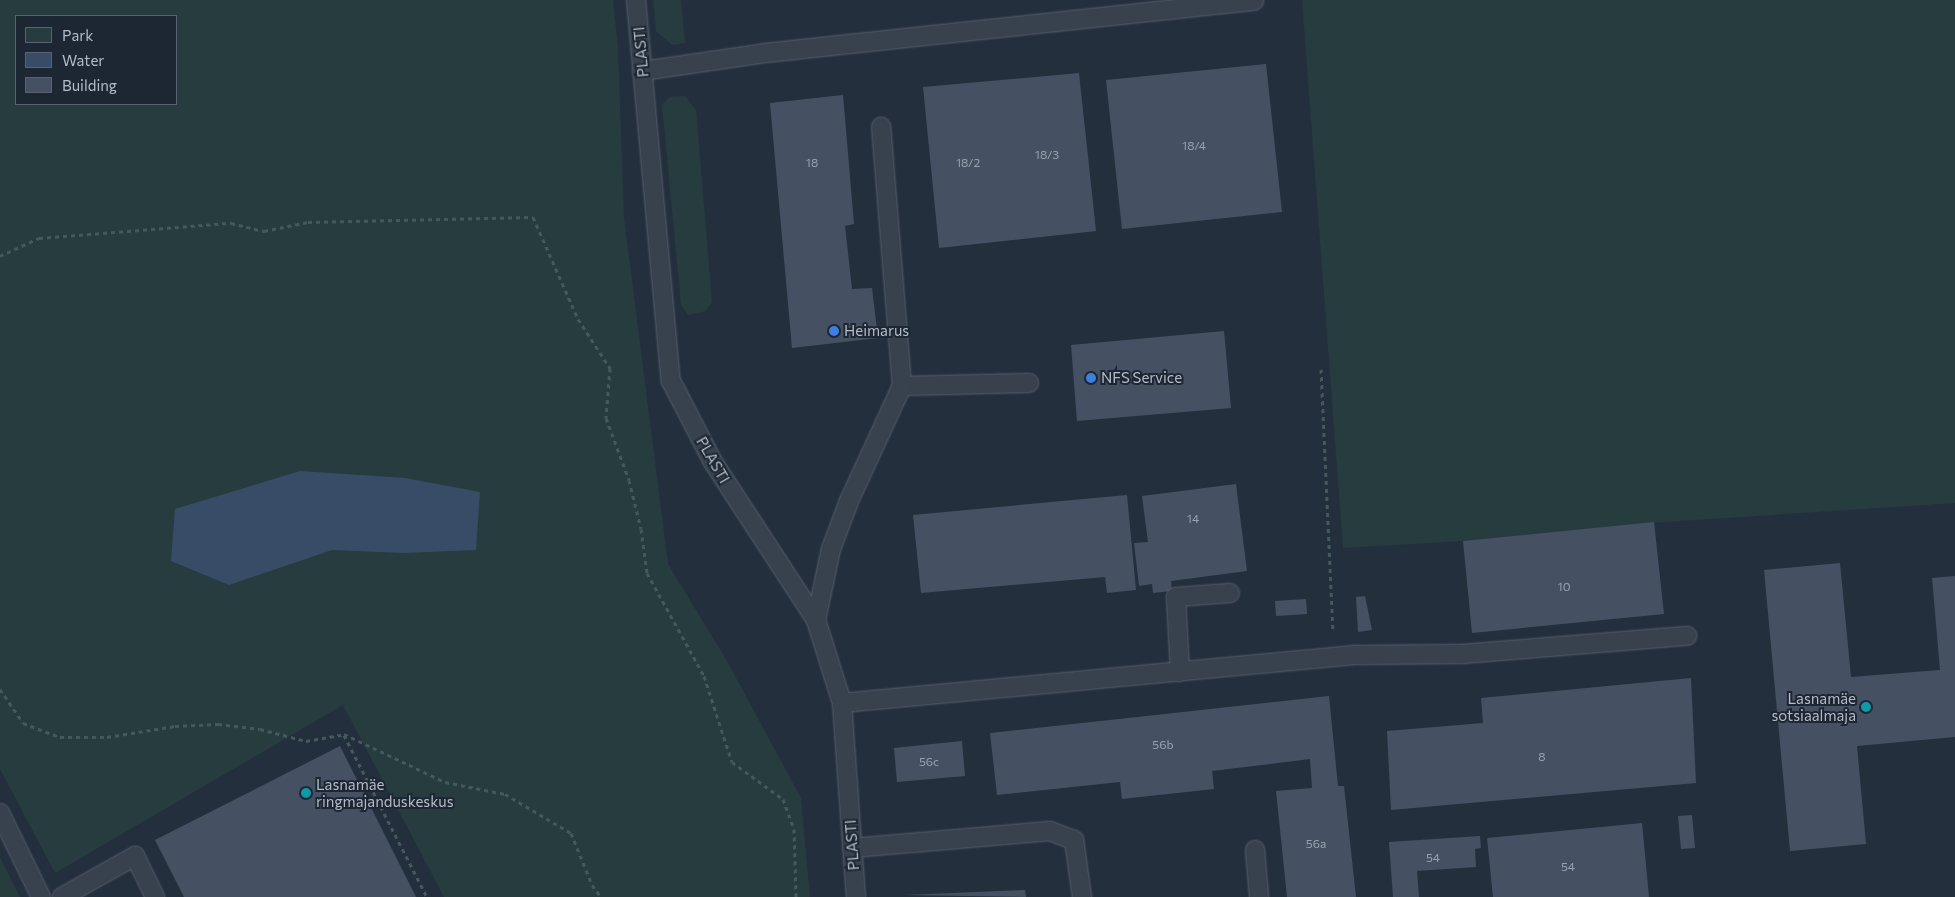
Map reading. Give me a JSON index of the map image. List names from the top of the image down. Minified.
{"streets":{"lane":["PLASTI"]},"places":["Heimarus","NFS Service","Lasnamäe sotsiaalmaja","Lasnamäe ringmajanduskeskus"],"house_numbers":["18/4","18/3","18","18/2","14","10","56b","8","56c","56a","54","54"],"legend":["Park","Water","Building"]}
